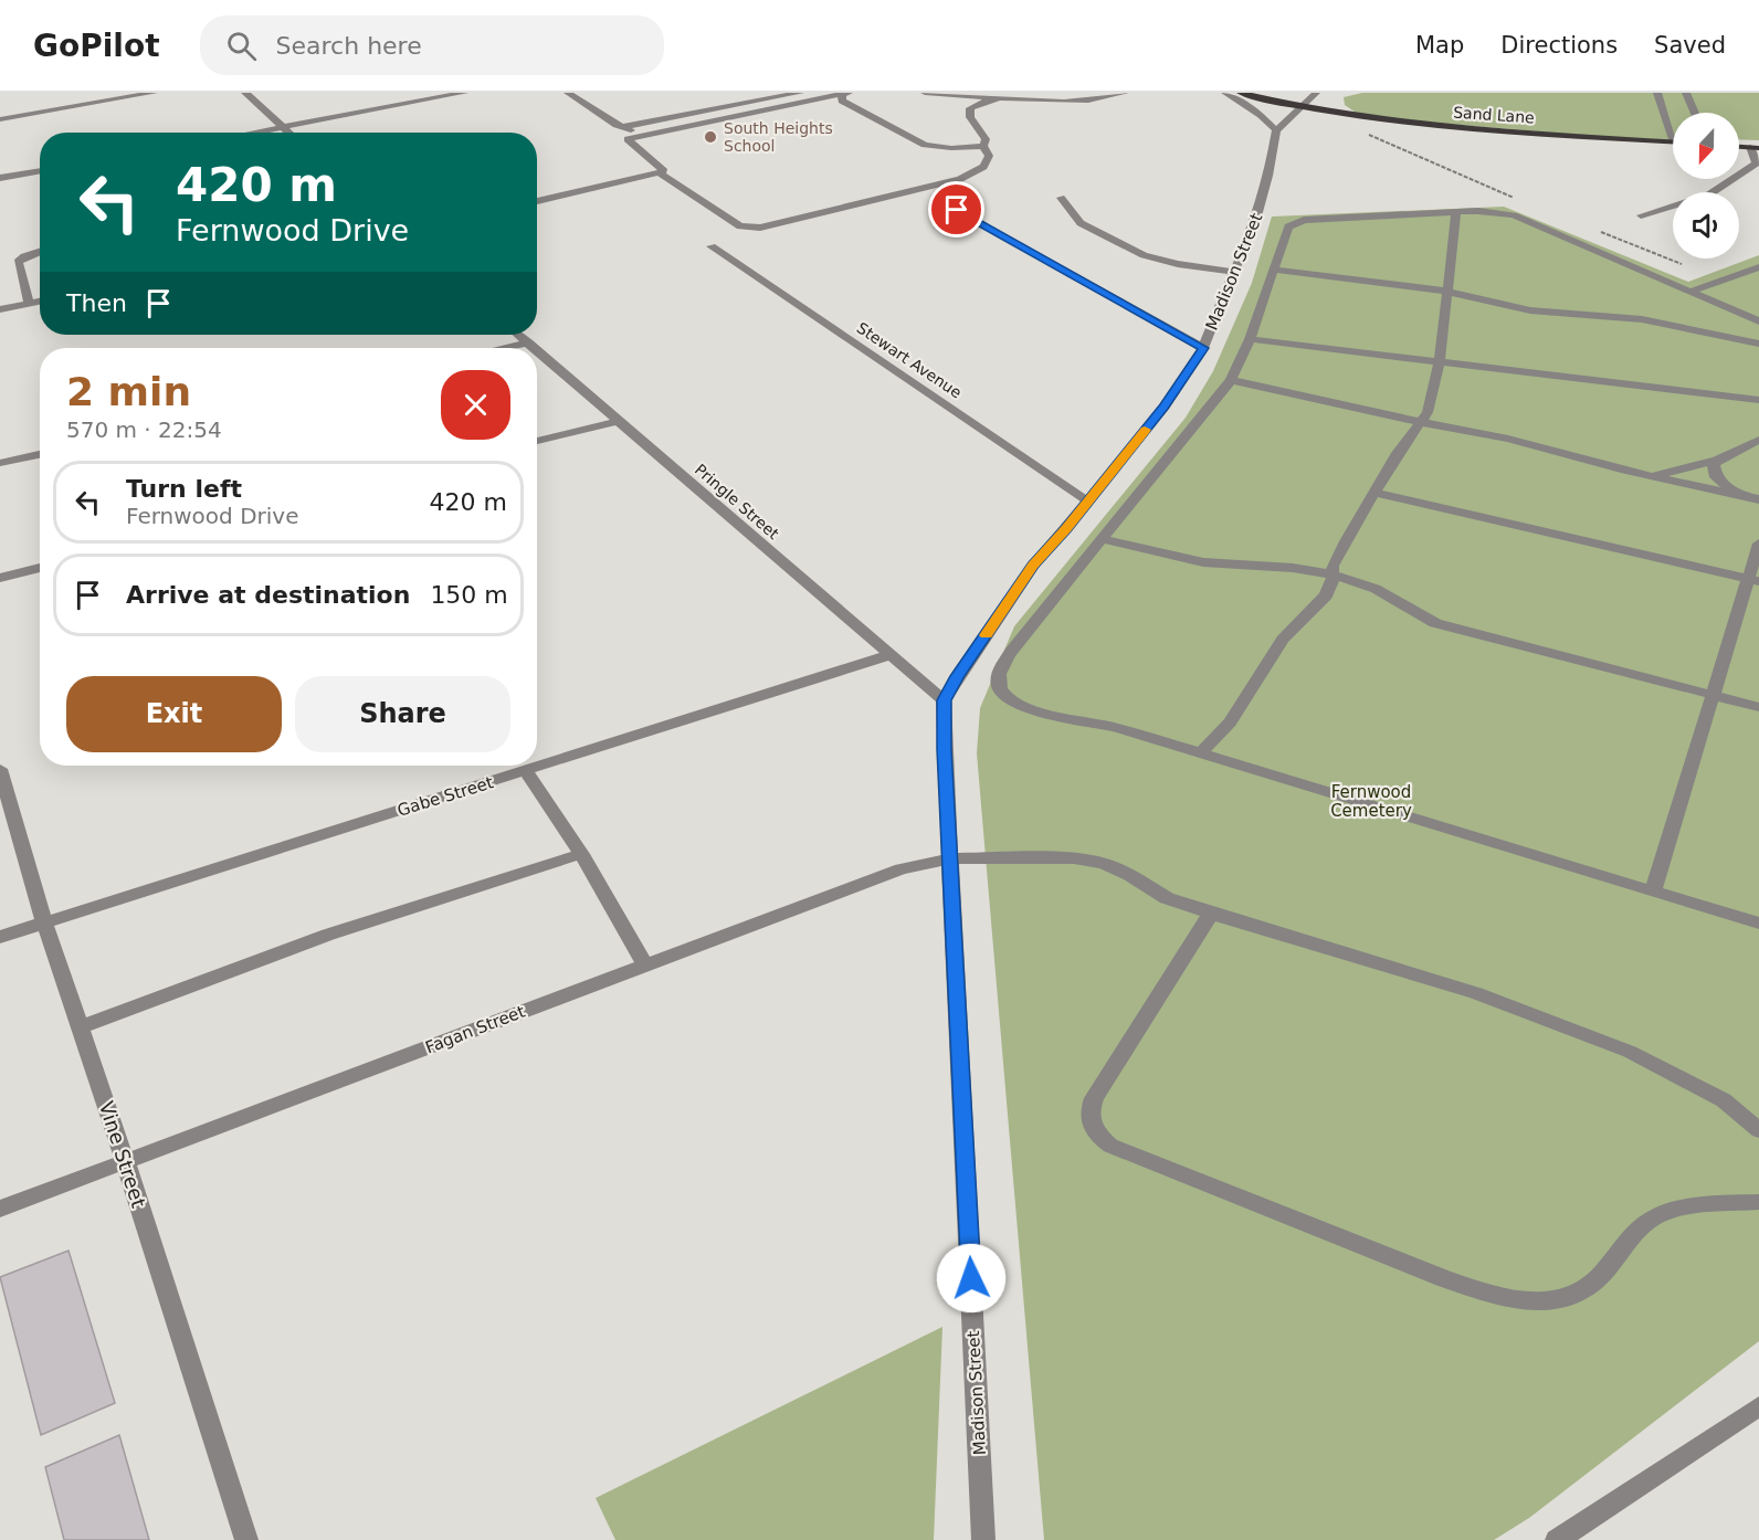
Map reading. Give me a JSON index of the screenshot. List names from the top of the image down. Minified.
{"streets":{"main road":["Sand Lane"],"street":["Madison Street","Stewart Avenue","Pringle Street","Gabe Street","Fagan Street","Vine Street"]},"crossings":[["Madison Street","Stewart Avenue"],["Madison Street","Pringle Street"],["Madison Street","Fagan Street"],["Pringle Street","Gabe Street"],["Gabe Street","Vine Street"],["Fagan Street","Vine Street"]],"parks":["Fernwood Cemetery"],"places":["South Heights School"],"north":"bottom","page":{"header":"GoPilot","search":"Search here","nav":["Map","Directions","Saved"],"turn":["420 m","Fernwood Drive"],"then":"Then","heading":["2 min","570 m · 22:54"],"list":[{"name":"Turn left","note":"Fernwood Drive","value":"420 m"},{"name":"Arrive at destination","value":"150 m"}],"buttons":["Exit","Share"]}}
